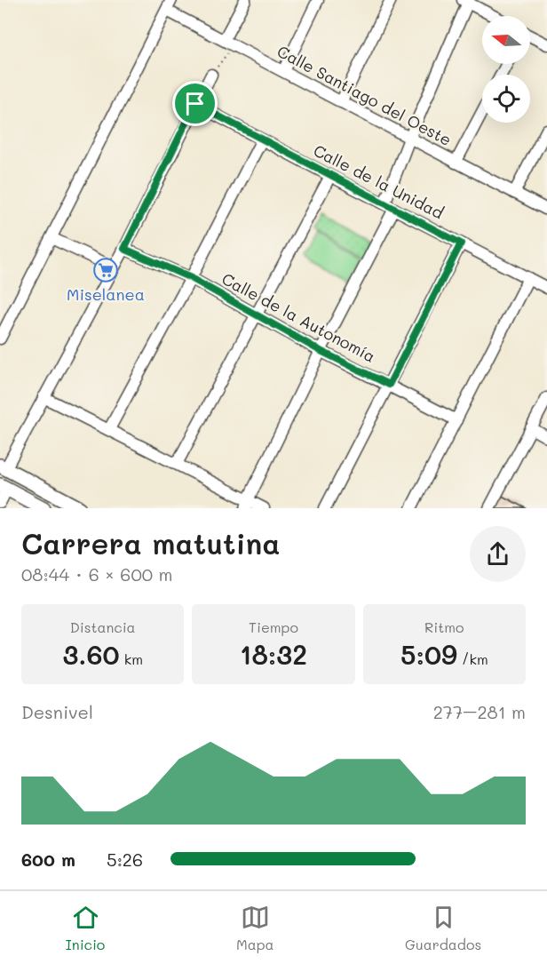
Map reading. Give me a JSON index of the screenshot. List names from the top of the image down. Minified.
{"streets":{"street":["Calle Santiago del Oeste","Calle de la Unidad","Calle de la Autonomía"]},"places":{"supermarket":["Miselanea"]},"north":"left","page":{"heading":["Carrera matutina","08:44 · 6 × 600 m"],"stats":[["Distancia","3.60 km"],["Tiempo","18:32"],["Ritmo","5:09 /km"]],"chart":["Desnivel","277–281 m"],"list":[{"name":"600 m","note":"5:26"}],"tabs":["Inicio","Mapa","Guardados"]}}
